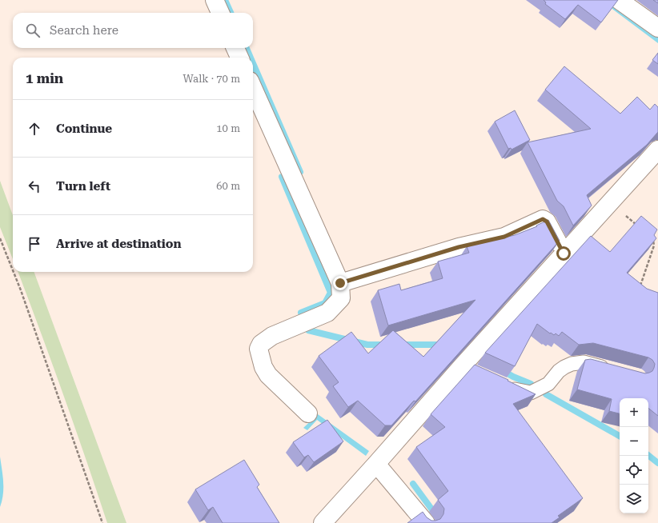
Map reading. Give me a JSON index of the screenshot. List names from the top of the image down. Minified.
{"page":{"search":"Search here","heading":["1 min","Walk · 70 m"],"list":[["Continue","10 m"],["Turn left","60 m"],"Arrive at destination"],"map_buttons":["+","−"]}}
